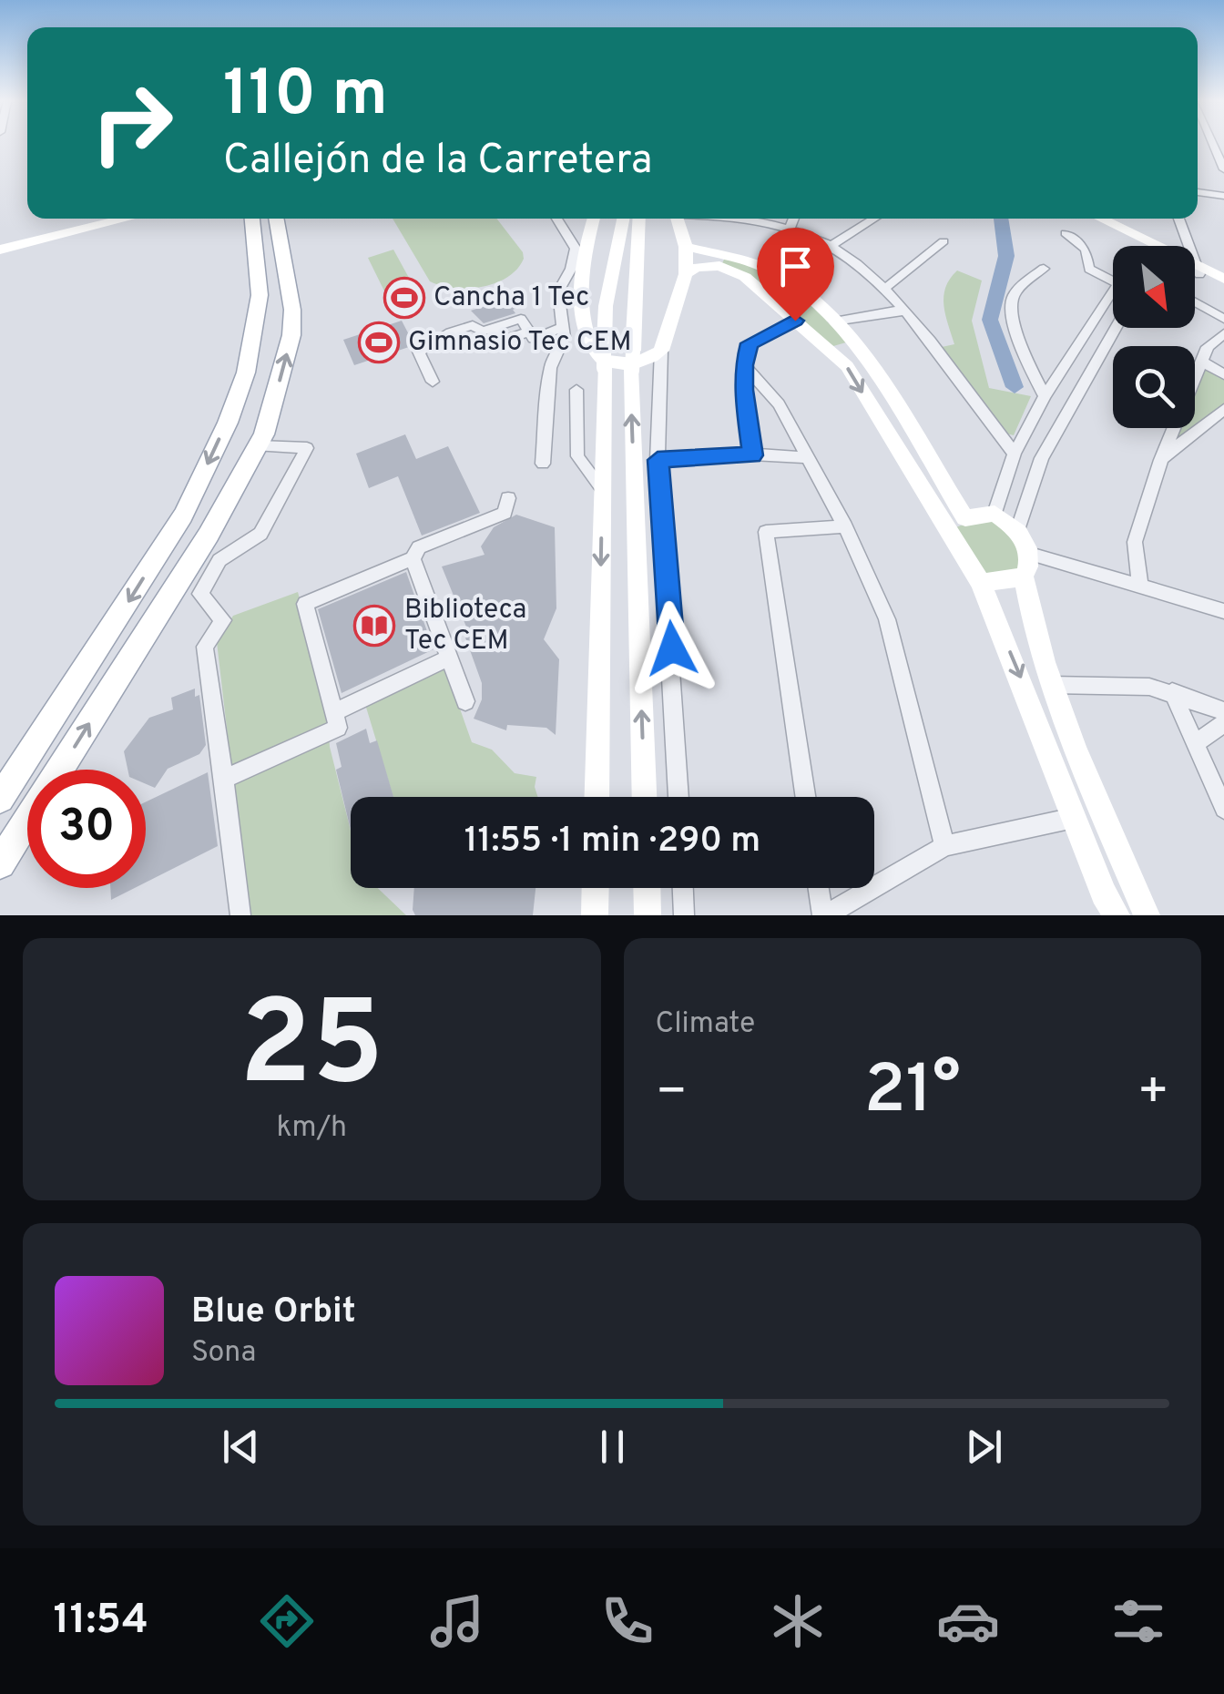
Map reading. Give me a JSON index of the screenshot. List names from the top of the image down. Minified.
{"places":{"sports":["Cancha 1 Tec","Gimnasio Tec CEM"],"library":["Biblioteca Tec CEM"]},"north":"bottom right","page":{"turn":["110 m","Callejón de la Carretera"],"limit":"30","trip":"11:55 · 1 min · 290 m","tile":[["25","km/h"],"Climate"],"heat":["−","21°","+"],"song":["Blue Orbit","Sona"],"tabs":"11:54"}}
